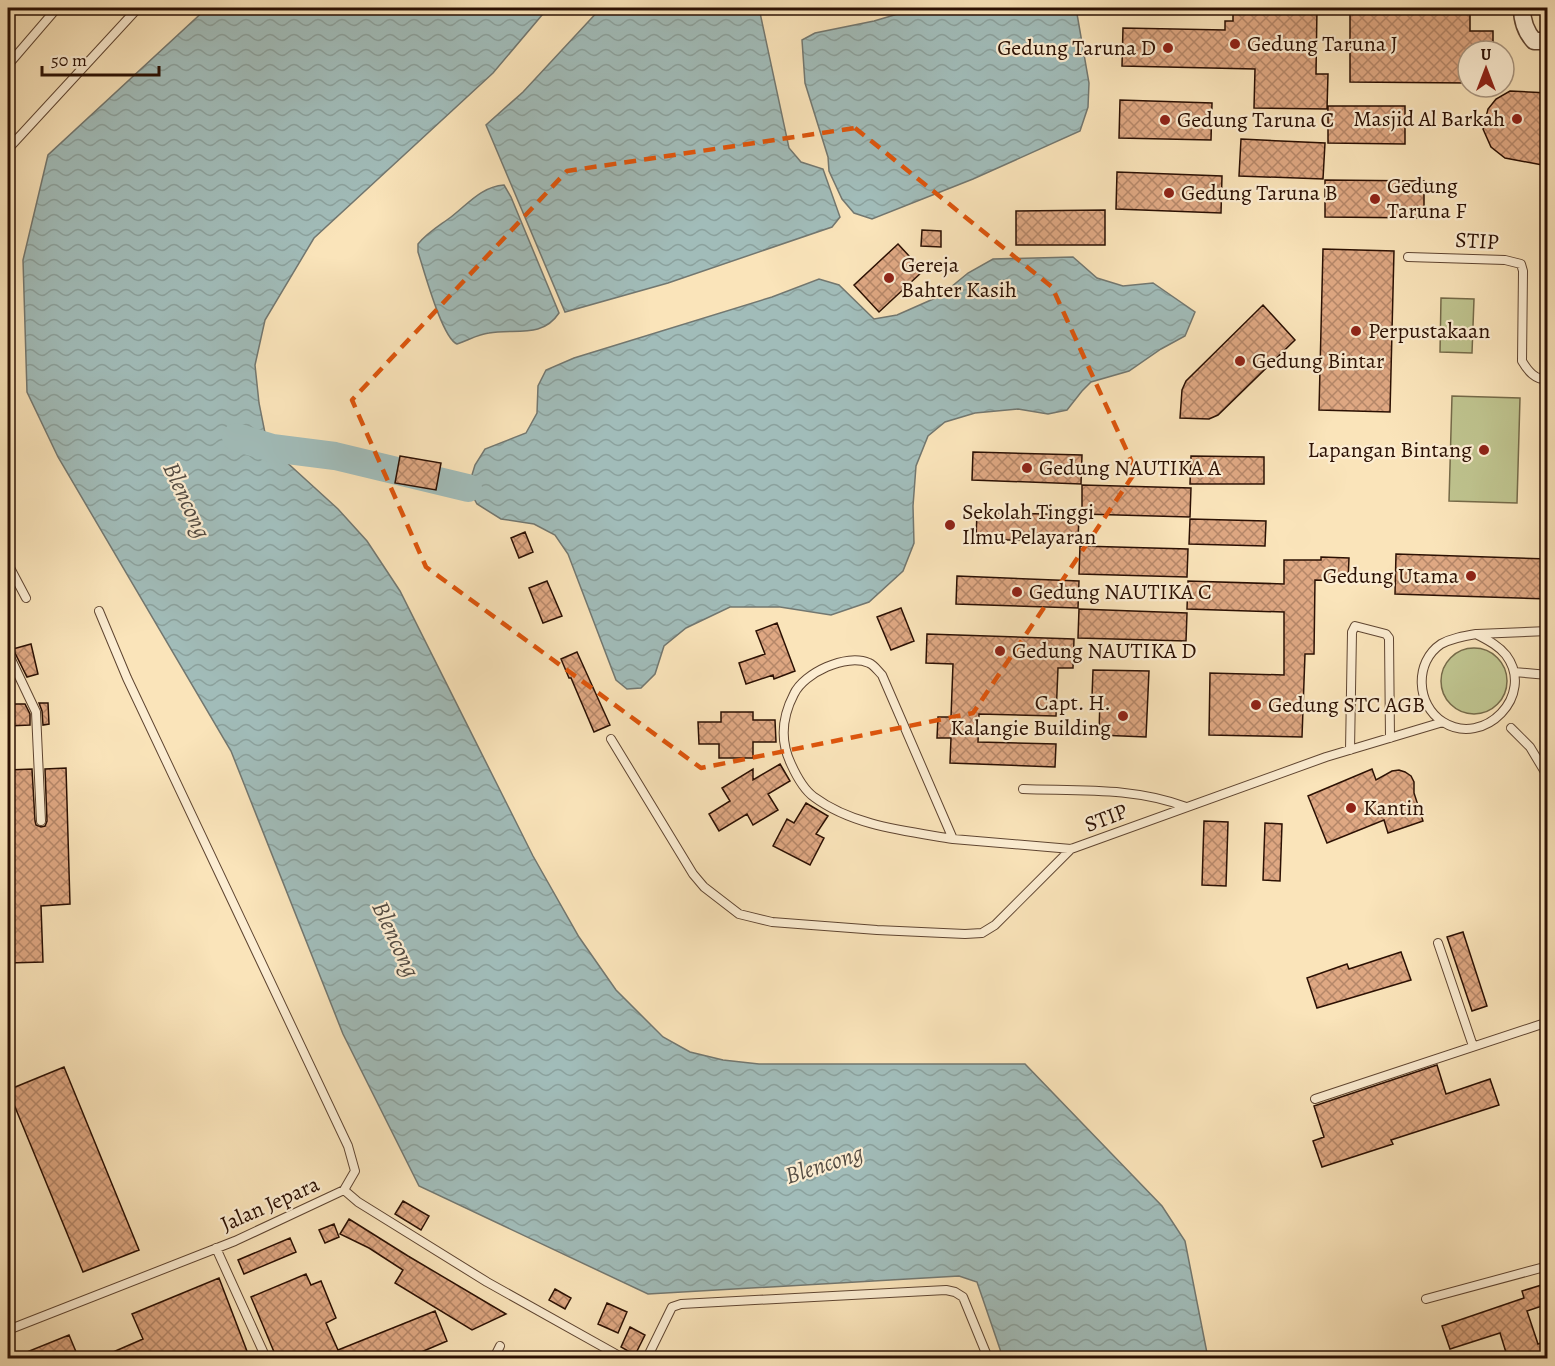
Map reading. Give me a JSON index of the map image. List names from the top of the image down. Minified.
{"streets":{"lane":["STIP","Jalan Jepara"]},"water":["Blencong"],"places":["Gedung Taruna J","Gedung Taruna D","Masjid Al Barkah","Gedung Taruna C","Gedung Taruna B","Gedung Taruna F","Gereja Bahter Kasih","Perpustakaan","Gedung Bintar","Lapangan Bintang","Gedung NAUTIKA A","Sekolah Tinggi Ilmu Pelayaran","Gedung Utama","Gedung NAUTIKA C","Gedung NAUTIKA D","Gedung STC AGB","Capt. H. Kalangie Building","Kantin"],"scale_bar":"50 m","north":"top"}
